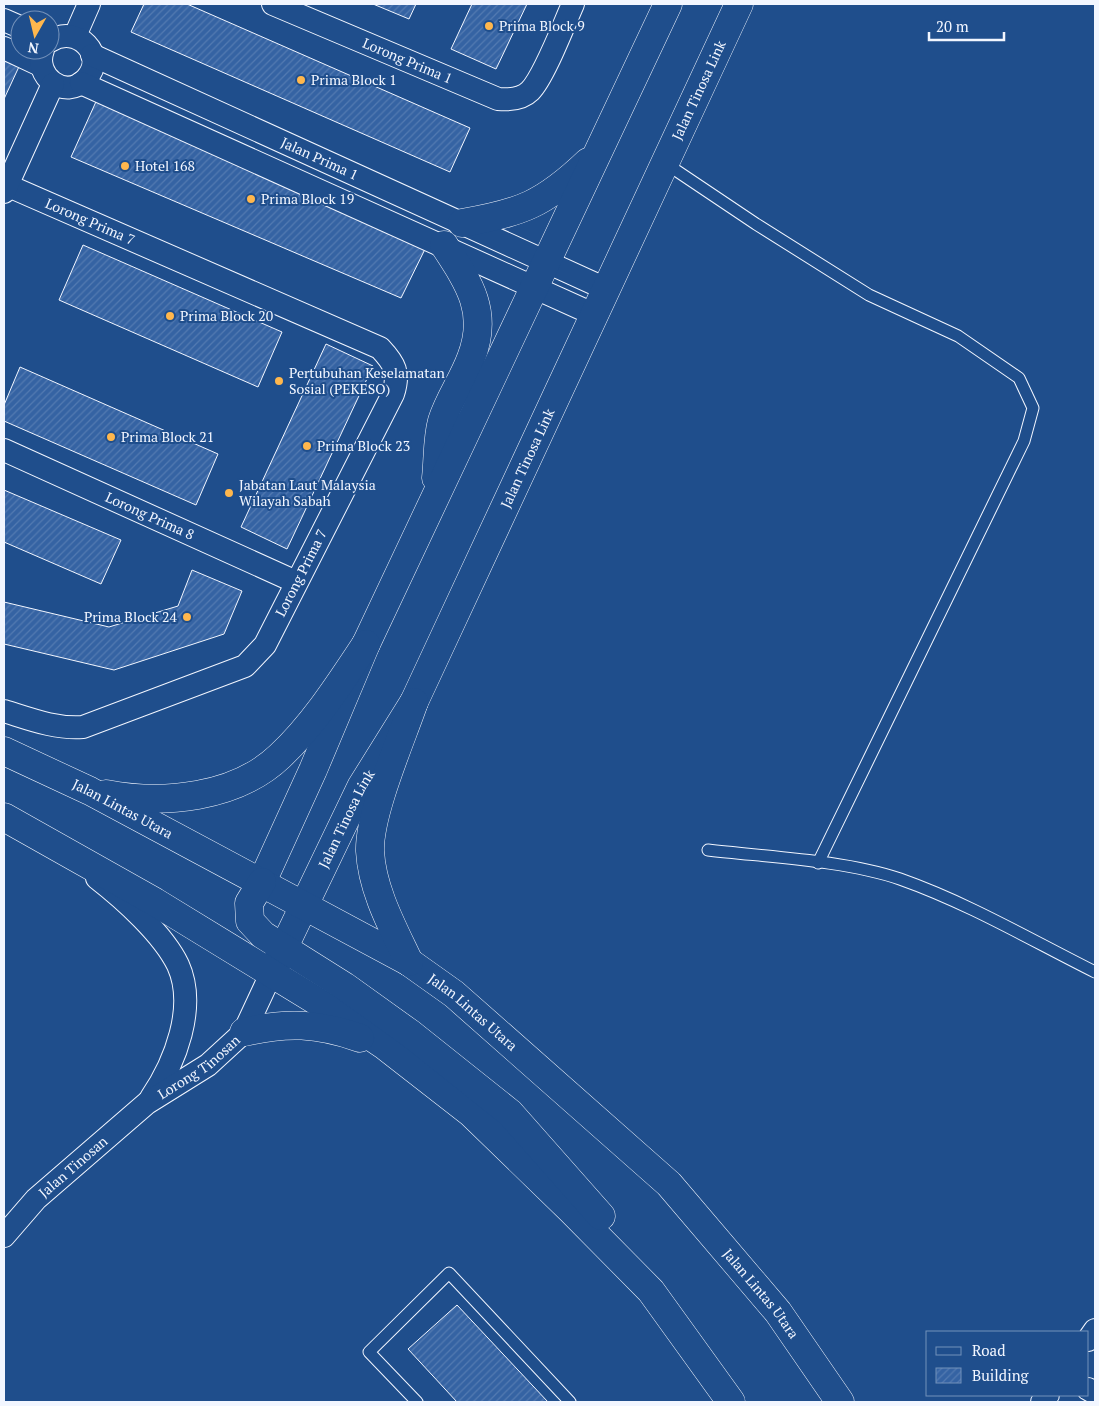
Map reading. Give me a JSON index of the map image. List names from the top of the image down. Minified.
{"streets":{"main road":["Jalan Tinosa Link","Jalan Lintas Utara"],"street":["Lorong Prima 1","Jalan Prima 1","Lorong Prima 7","Lorong Prima 8","Lorong Tinosan","Jalan Tinosan"]},"crossings":[["Jalan Tinosa Link","Jalan Prima 1"],["Jalan Tinosa Link","Jalan Lintas Utara"],["Lorong Prima 7","Lorong Prima 8"],["Lorong Tinosan","Jalan Tinosan"]],"places":["Prima Block 9","Prima Block 1","Hotel 168","Prima Block 19","Prima Block 20","Pertubuhan Keselamatan Sosial (PEKESO)","Prima Block 21","Prima Block 23","Jabatan Laut Malaysia Wilayah Sabah","Prima Block 24"],"legend":["Road","Building"],"scale_bar":"20 m","north":"bottom"}
